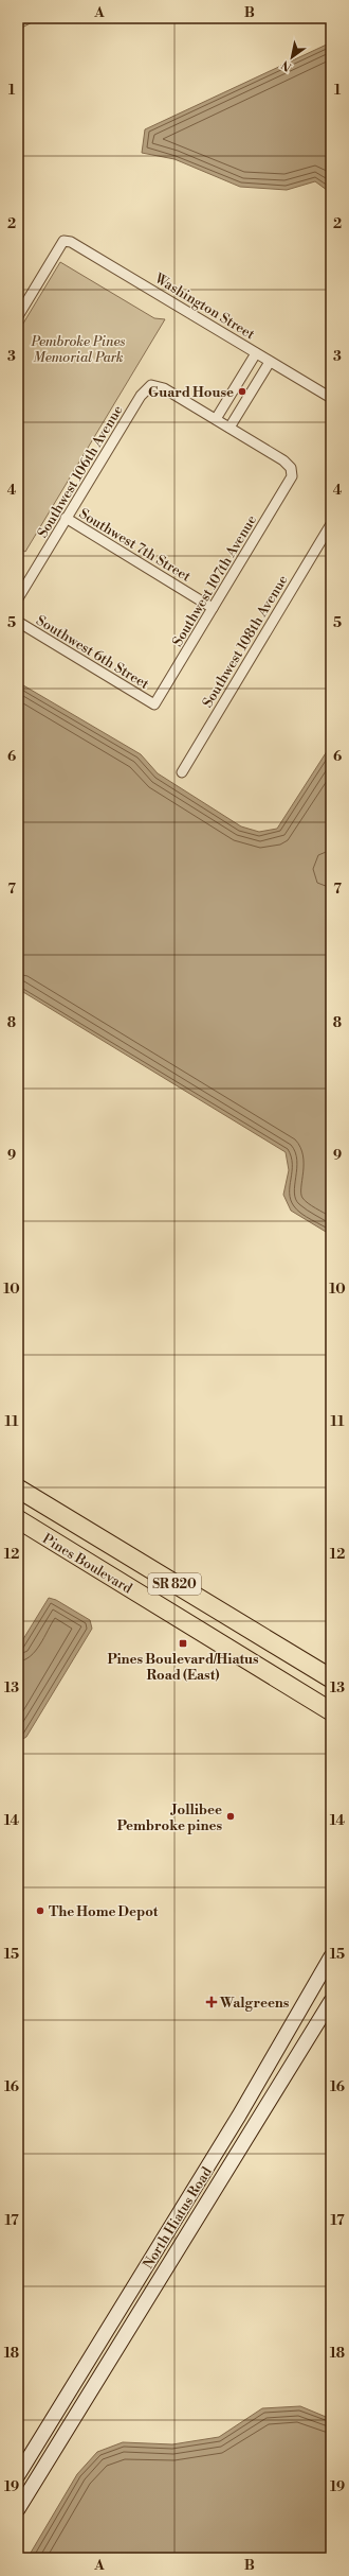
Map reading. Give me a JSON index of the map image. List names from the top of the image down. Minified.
{"streets":{"highway":["Pines Boulevard","SR 820"],"main road":["North Hiatus Road"],"street":["Washington Street","Southwest 106th Avenue","Southwest 7th Street","Southwest 107th Avenue","Southwest 108th Avenue","Southwest 6th Street"]},"crossings":[["Southwest 106th Avenue","Southwest 7th Street"],["Southwest 7th Street","Southwest 107th Avenue"],["Southwest 107th Avenue","Southwest 6th Street"]],"parks":["Pembroke Pines Memorial Park"],"places":{"other":["Guard House","Jollibee Pembroke pines","The Home Depot"],"transit":["Pines Boulevard/Hiatus Road (East)"],"health":["Walgreens"]},"north":"bottom left","grid":{"columns":["A","B"],"rows":["1","2","3","4","5","6","7","8","9","10","11","12","13","14","15","16","17","18","19"]}}
